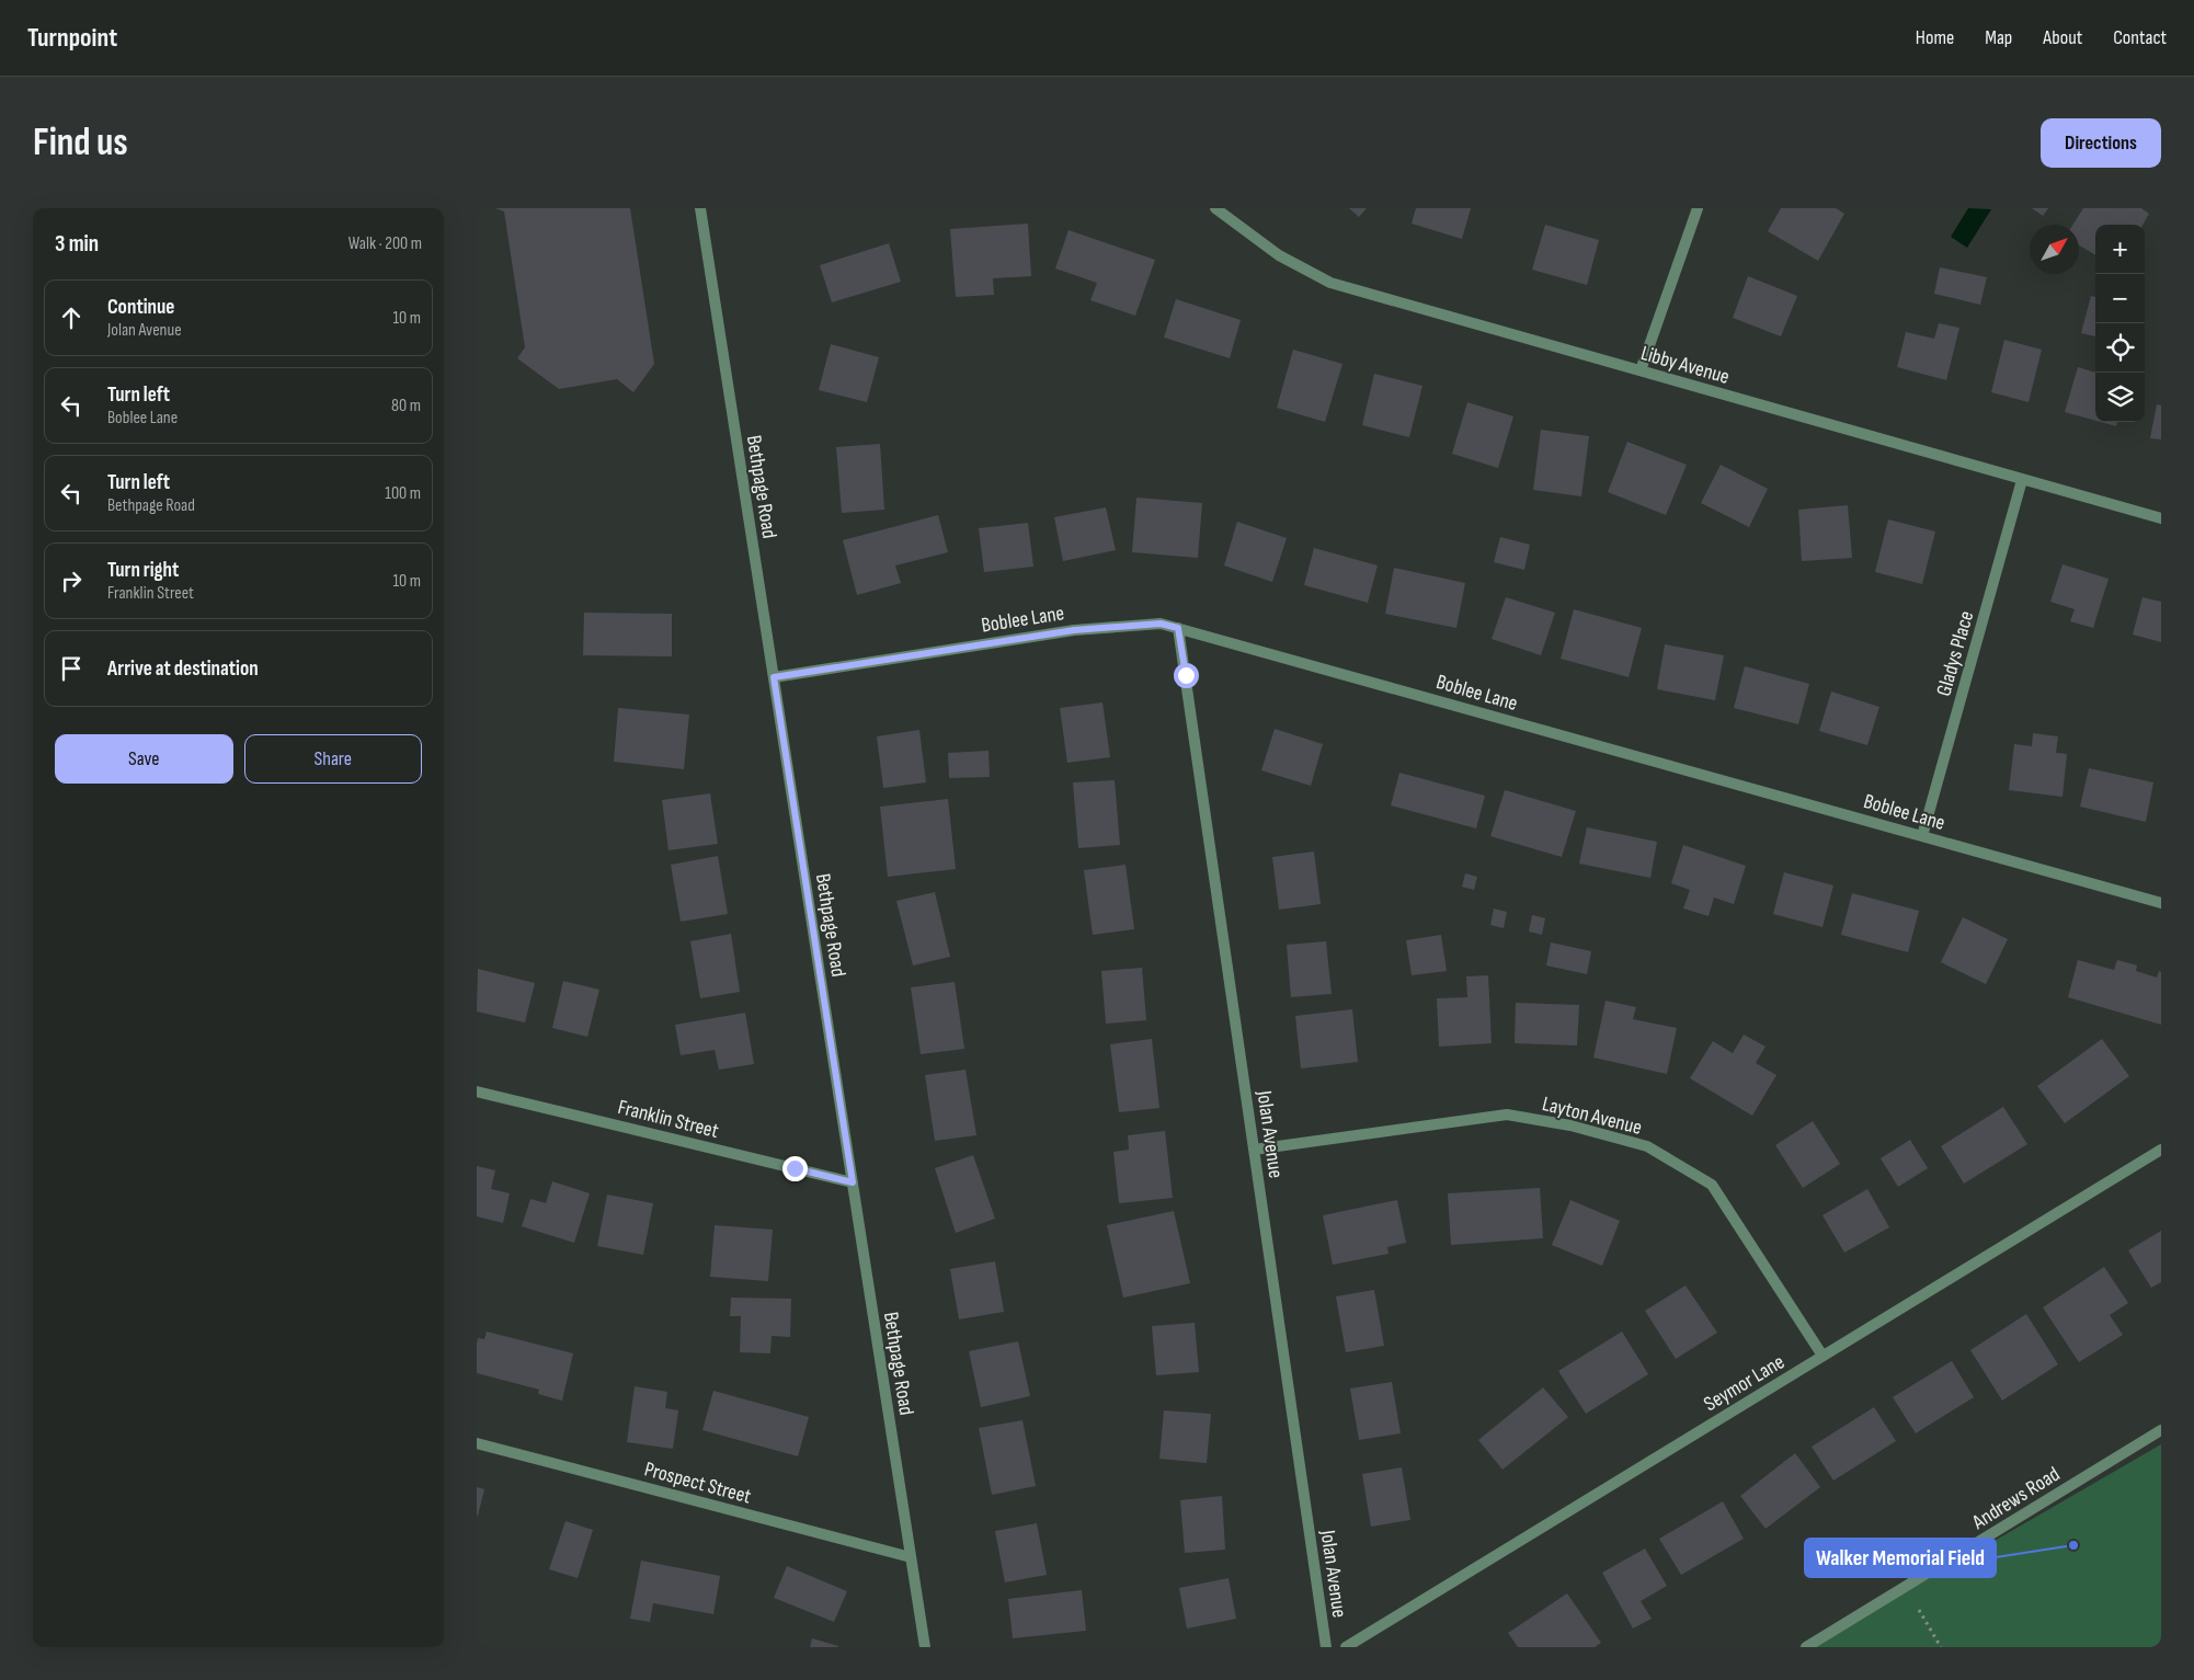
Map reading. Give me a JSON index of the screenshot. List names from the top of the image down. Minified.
{"streets":{"street":["Libby Avenue","Bethpage Road","Boblee Lane","Gladys Place","Layton Avenue","Franklin Street","Jolan Avenue","Seymor Lane","Prospect Street","Andrews Road"]},"crossings":[["Libby Avenue","Gladys Place"],["Bethpage Road","Boblee Lane"],["Bethpage Road","Franklin Street"],["Bethpage Road","Prospect Street"],["Boblee Lane","Gladys Place"],["Boblee Lane","Jolan Avenue"],["Layton Avenue","Jolan Avenue"],["Layton Avenue","Seymor Lane"]],"places":["Walker Memorial Field"],"north":"top right","page":{"header":"Turnpoint","nav":["Home","Map","About","Contact"],"buttons":["Directions",["Save","Share"]],"title":"Find us","heading":["3 min","Walk · 200 m"],"map_buttons":["+","−"],"list":[["Continue","Jolan Avenue","10 m"],["Turn left","Boblee Lane","80 m"],["Turn left","Bethpage Road","100 m"],["Turn right","Franklin Street","10 m"],"Arrive at destination"]}}
